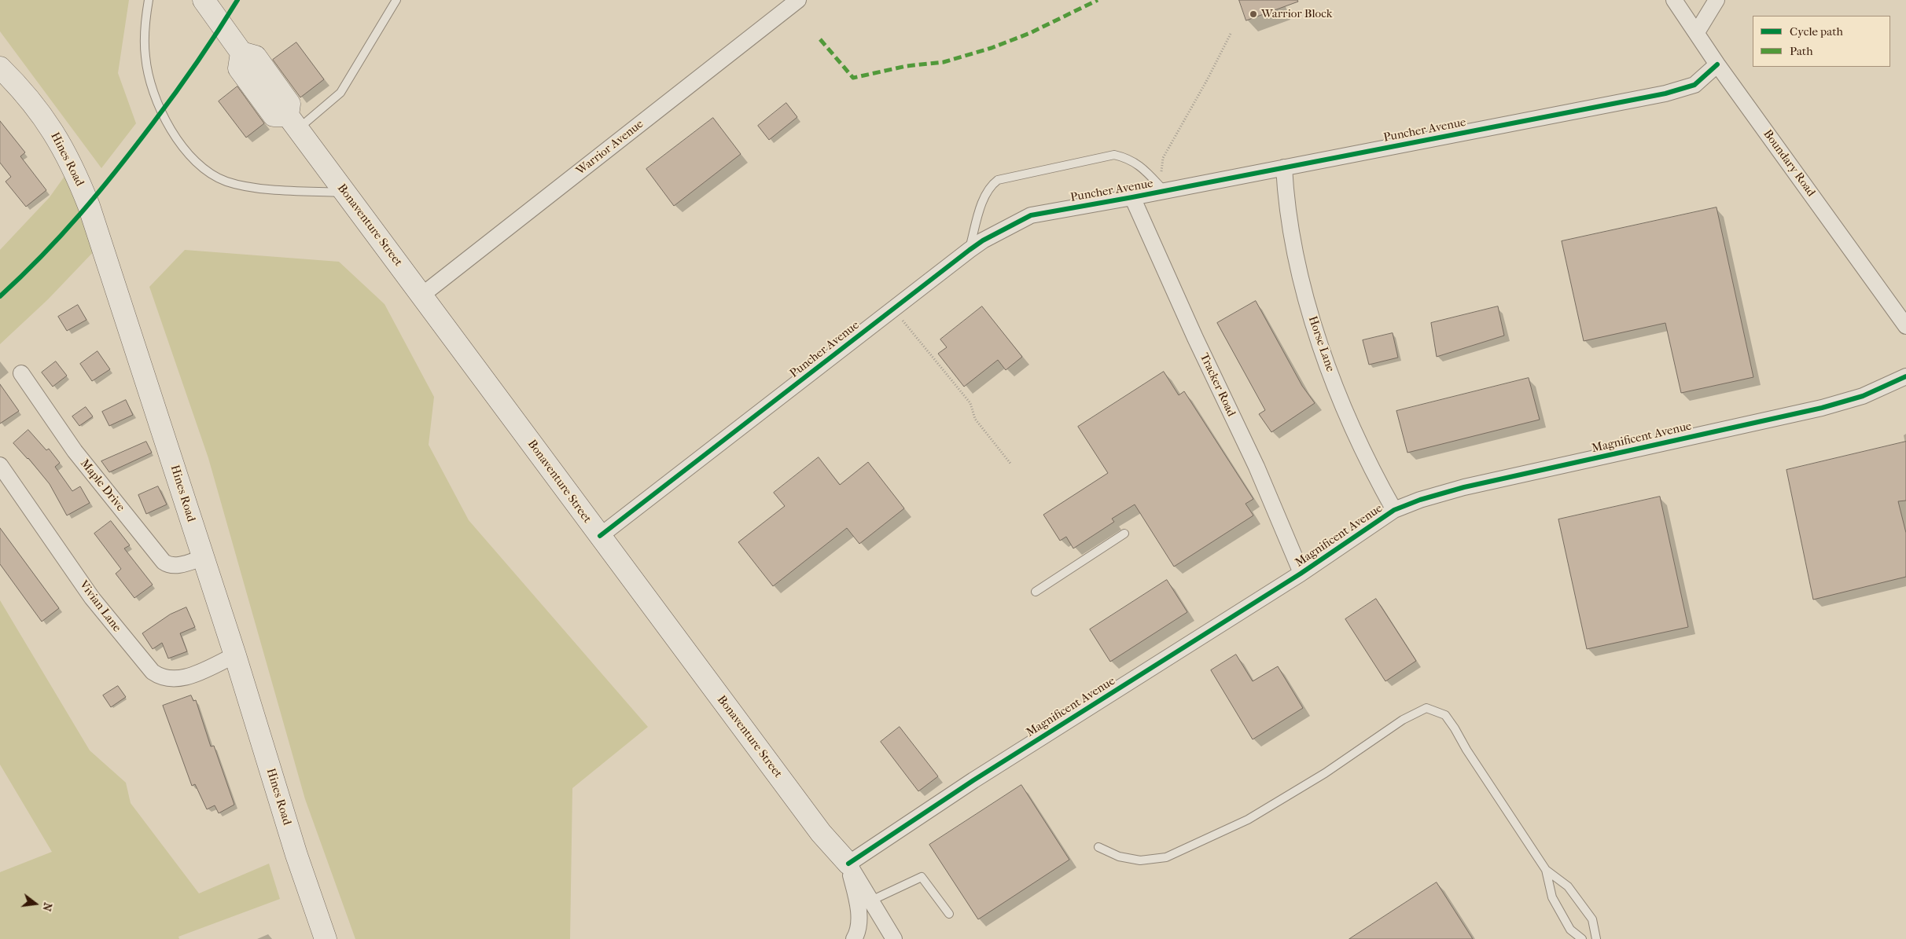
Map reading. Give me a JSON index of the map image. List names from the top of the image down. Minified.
{"streets":{"street":["Puncher Avenue","Warrior Avenue","Hines Road","Boundary Road","Bonaventure Street","Horse Lane","Tracker Road","Magnificent Avenue","Maple Drive","Vivian Lane"]},"crossings":[["Puncher Avenue","Boundary Road"],["Puncher Avenue","Bonaventure Street"],["Puncher Avenue","Horse Lane"],["Puncher Avenue","Tracker Road"],["Warrior Avenue","Bonaventure Street"],["Hines Road","Maple Drive"],["Hines Road","Vivian Lane"],["Bonaventure Street","Magnificent Avenue"],["Horse Lane","Magnificent Avenue"],["Tracker Road","Magnificent Avenue"]],"places":["Warrior Block"],"legend":["Cycle path","Path"],"north":"right"}
